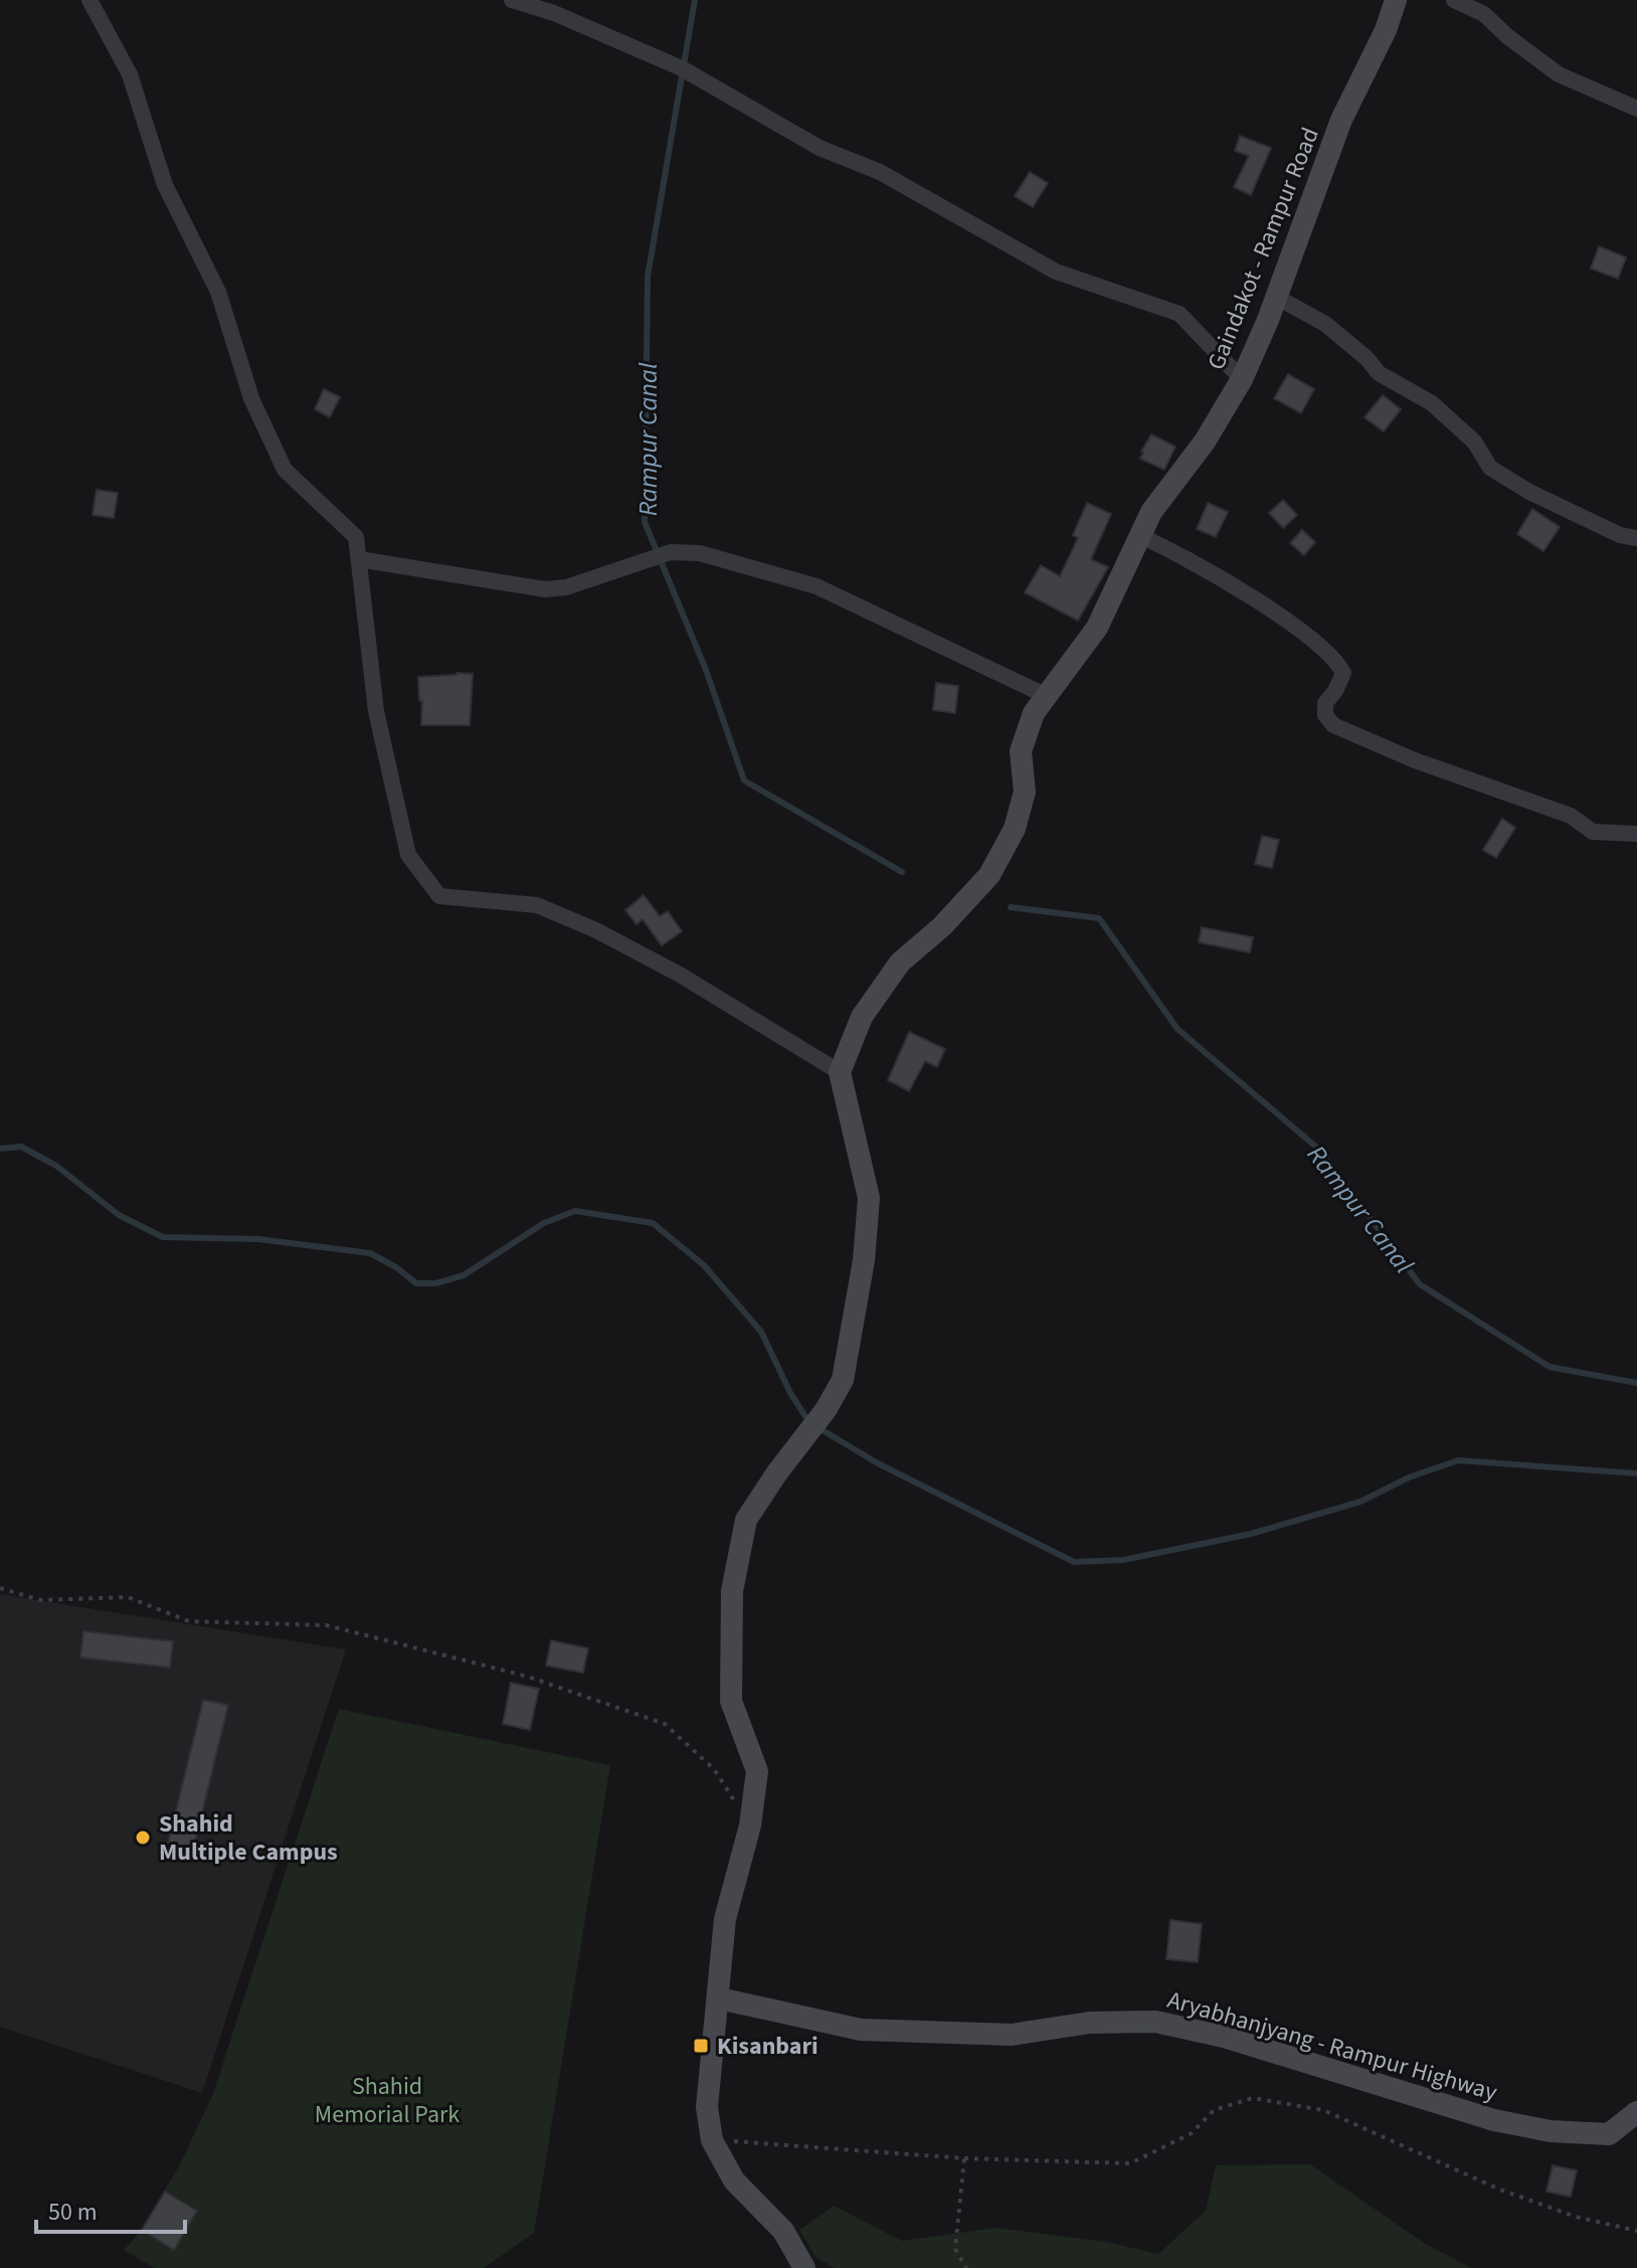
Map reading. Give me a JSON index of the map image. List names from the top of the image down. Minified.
{"streets":{"main road":["Gaindakot - Rampur Road","Aryabhanjyang - Rampur Highway"]},"water":["Rampur Canal"],"parks":["Shahid Memorial Park"],"places":{"other":["Shahid Multiple Campus"],"transit":["Kisanbari"]},"scale_bar":"50 m"}
